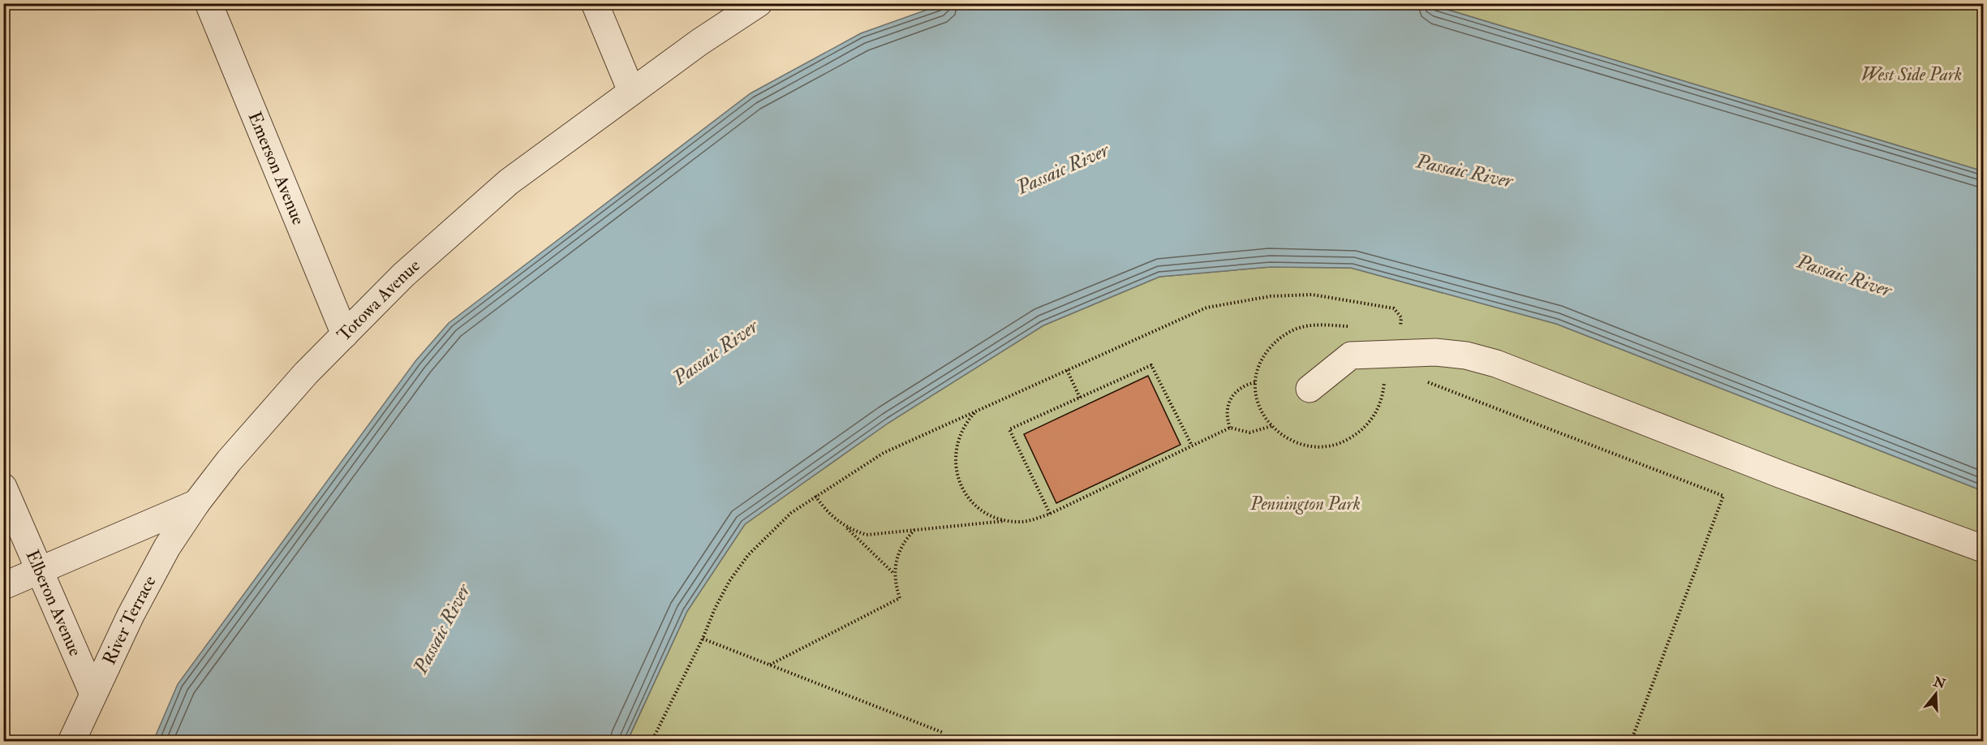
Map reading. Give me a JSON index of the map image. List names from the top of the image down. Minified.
{"streets":{"street":["Emerson Avenue","Totowa Avenue","Elberon Avenue","River Terrace"]},"crossings":[["Emerson Avenue","Totowa Avenue"],["Totowa Avenue","Elberon Avenue"],["Totowa Avenue","River Terrace"],["Elberon Avenue","River Terrace"]],"water":["Passaic River"],"parks":["West Side Park","Pennington Park"],"north":"top"}
